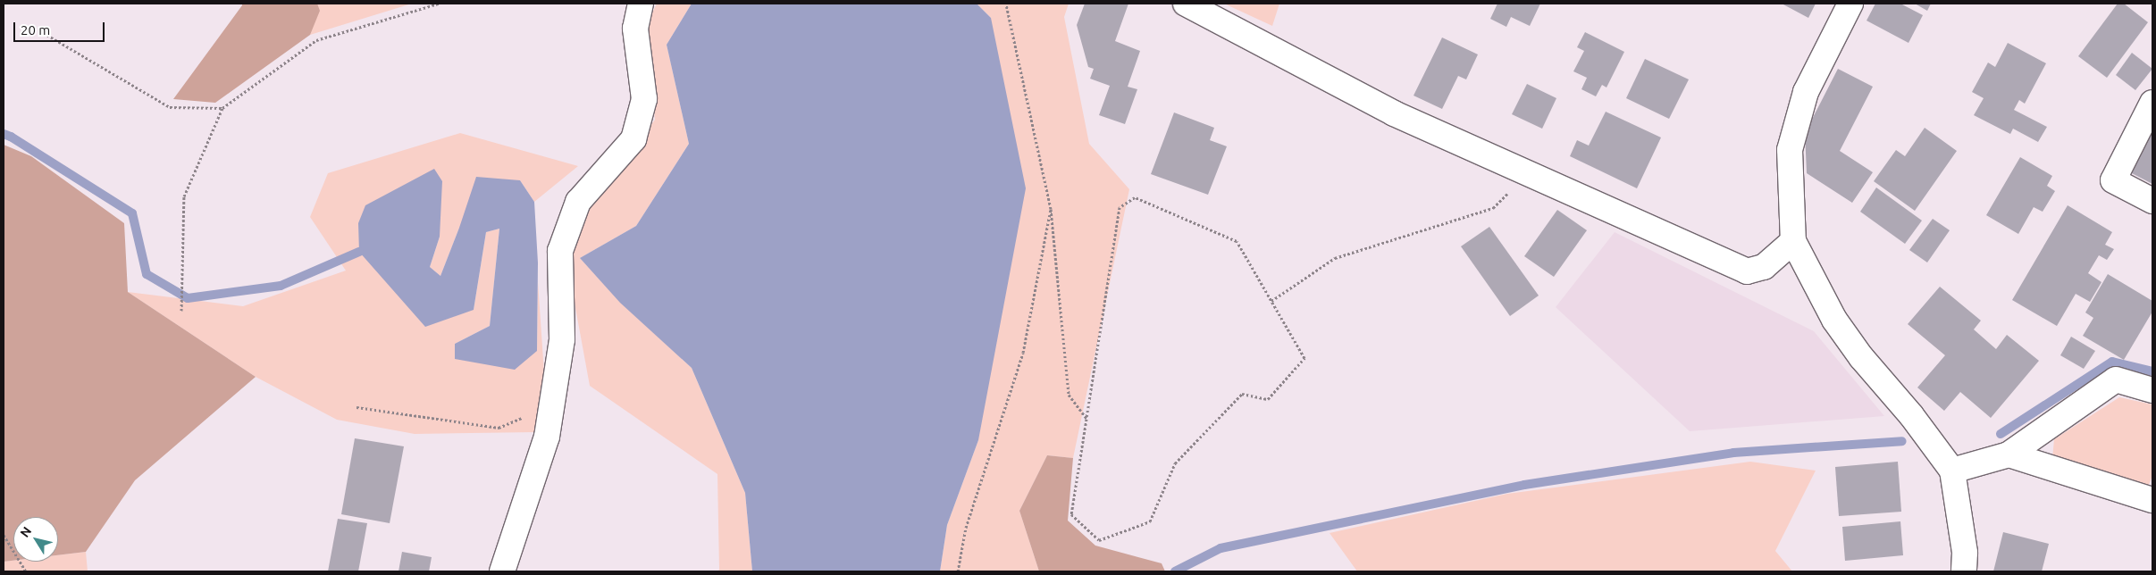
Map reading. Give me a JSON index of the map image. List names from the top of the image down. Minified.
{"scale_bar":"20 m","north":"top left"}
